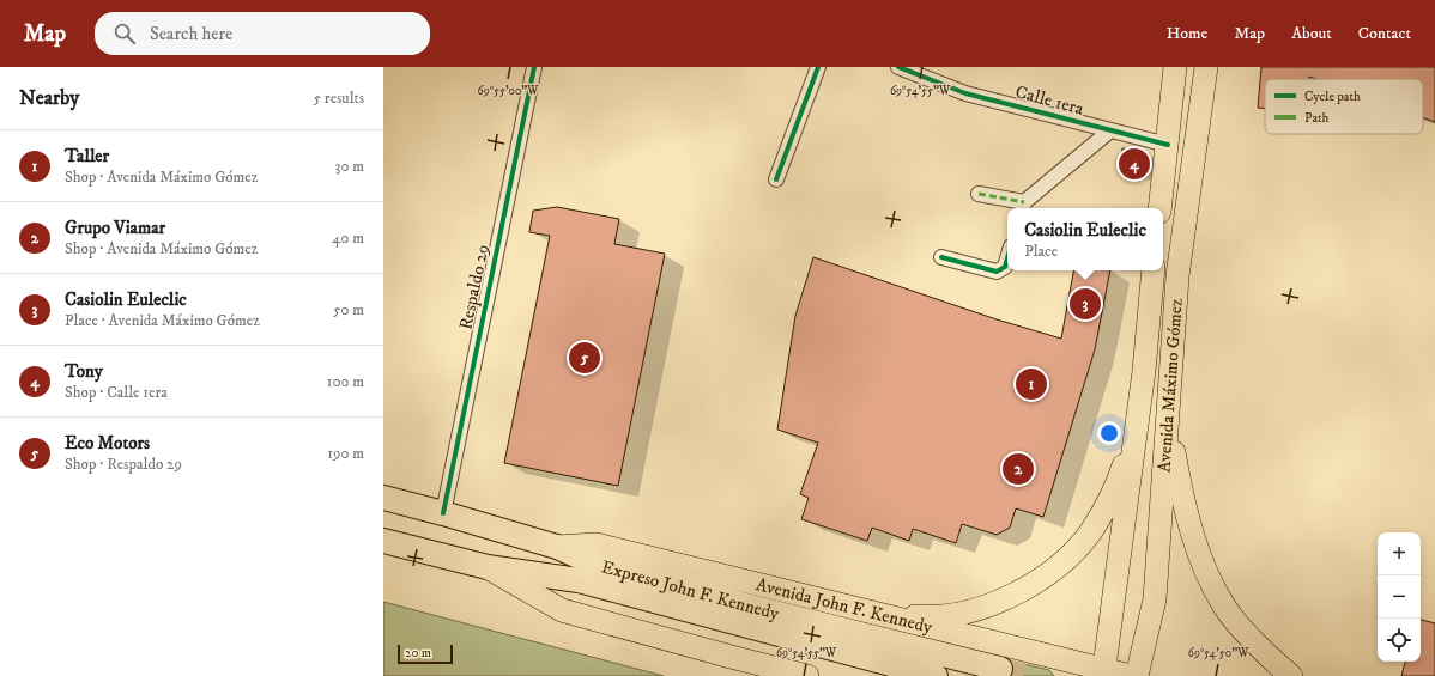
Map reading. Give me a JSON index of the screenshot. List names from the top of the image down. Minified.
{"streets":{"highway":["Expreso John F. Kennedy"],"main road":["Avenida Máximo Gómez","Avenida John F. Kennedy"],"street":["Calle 1era","Respaldo 29"]},"crossings":[["Respaldo 29","Expreso John F. Kennedy"],["Avenida Máximo Gómez","Avenida John F. Kennedy"],["Expreso John F. Kennedy","Avenida John F. Kennedy"]],"legend":["Cycle path","Path"],"scale_bar":"20 m","page":{"header":"Map","search":"Search here","nav":["Home","Map","About","Contact"],"heading":["Nearby","5 results"],"list":[{"mark":"1","name":"Taller","note":"Shop · Avenida Máximo Gómez","value":"30 m"},{"mark":"2","name":"Grupo Viamar","note":"Shop · Avenida Máximo Gómez","value":"40 m"},{"mark":"3","name":"Casiolin Euleclic","note":"Place · Avenida Máximo Gómez","value":"50 m"},{"mark":"4","name":"Tony","note":"Shop · Calle 1era","value":"100 m"},{"mark":"5","name":"Eco Motors","note":"Shop · Respaldo 29","value":"190 m"}],"pins":["4","3","5","1","2"],"popup":["Casiolin Euleclic","Place"],"map_buttons":["+","−"],"scale":"20 m"},"coordinates":["69°55'00\"W","69°54'55\"W","69°54'50\"W"]}
